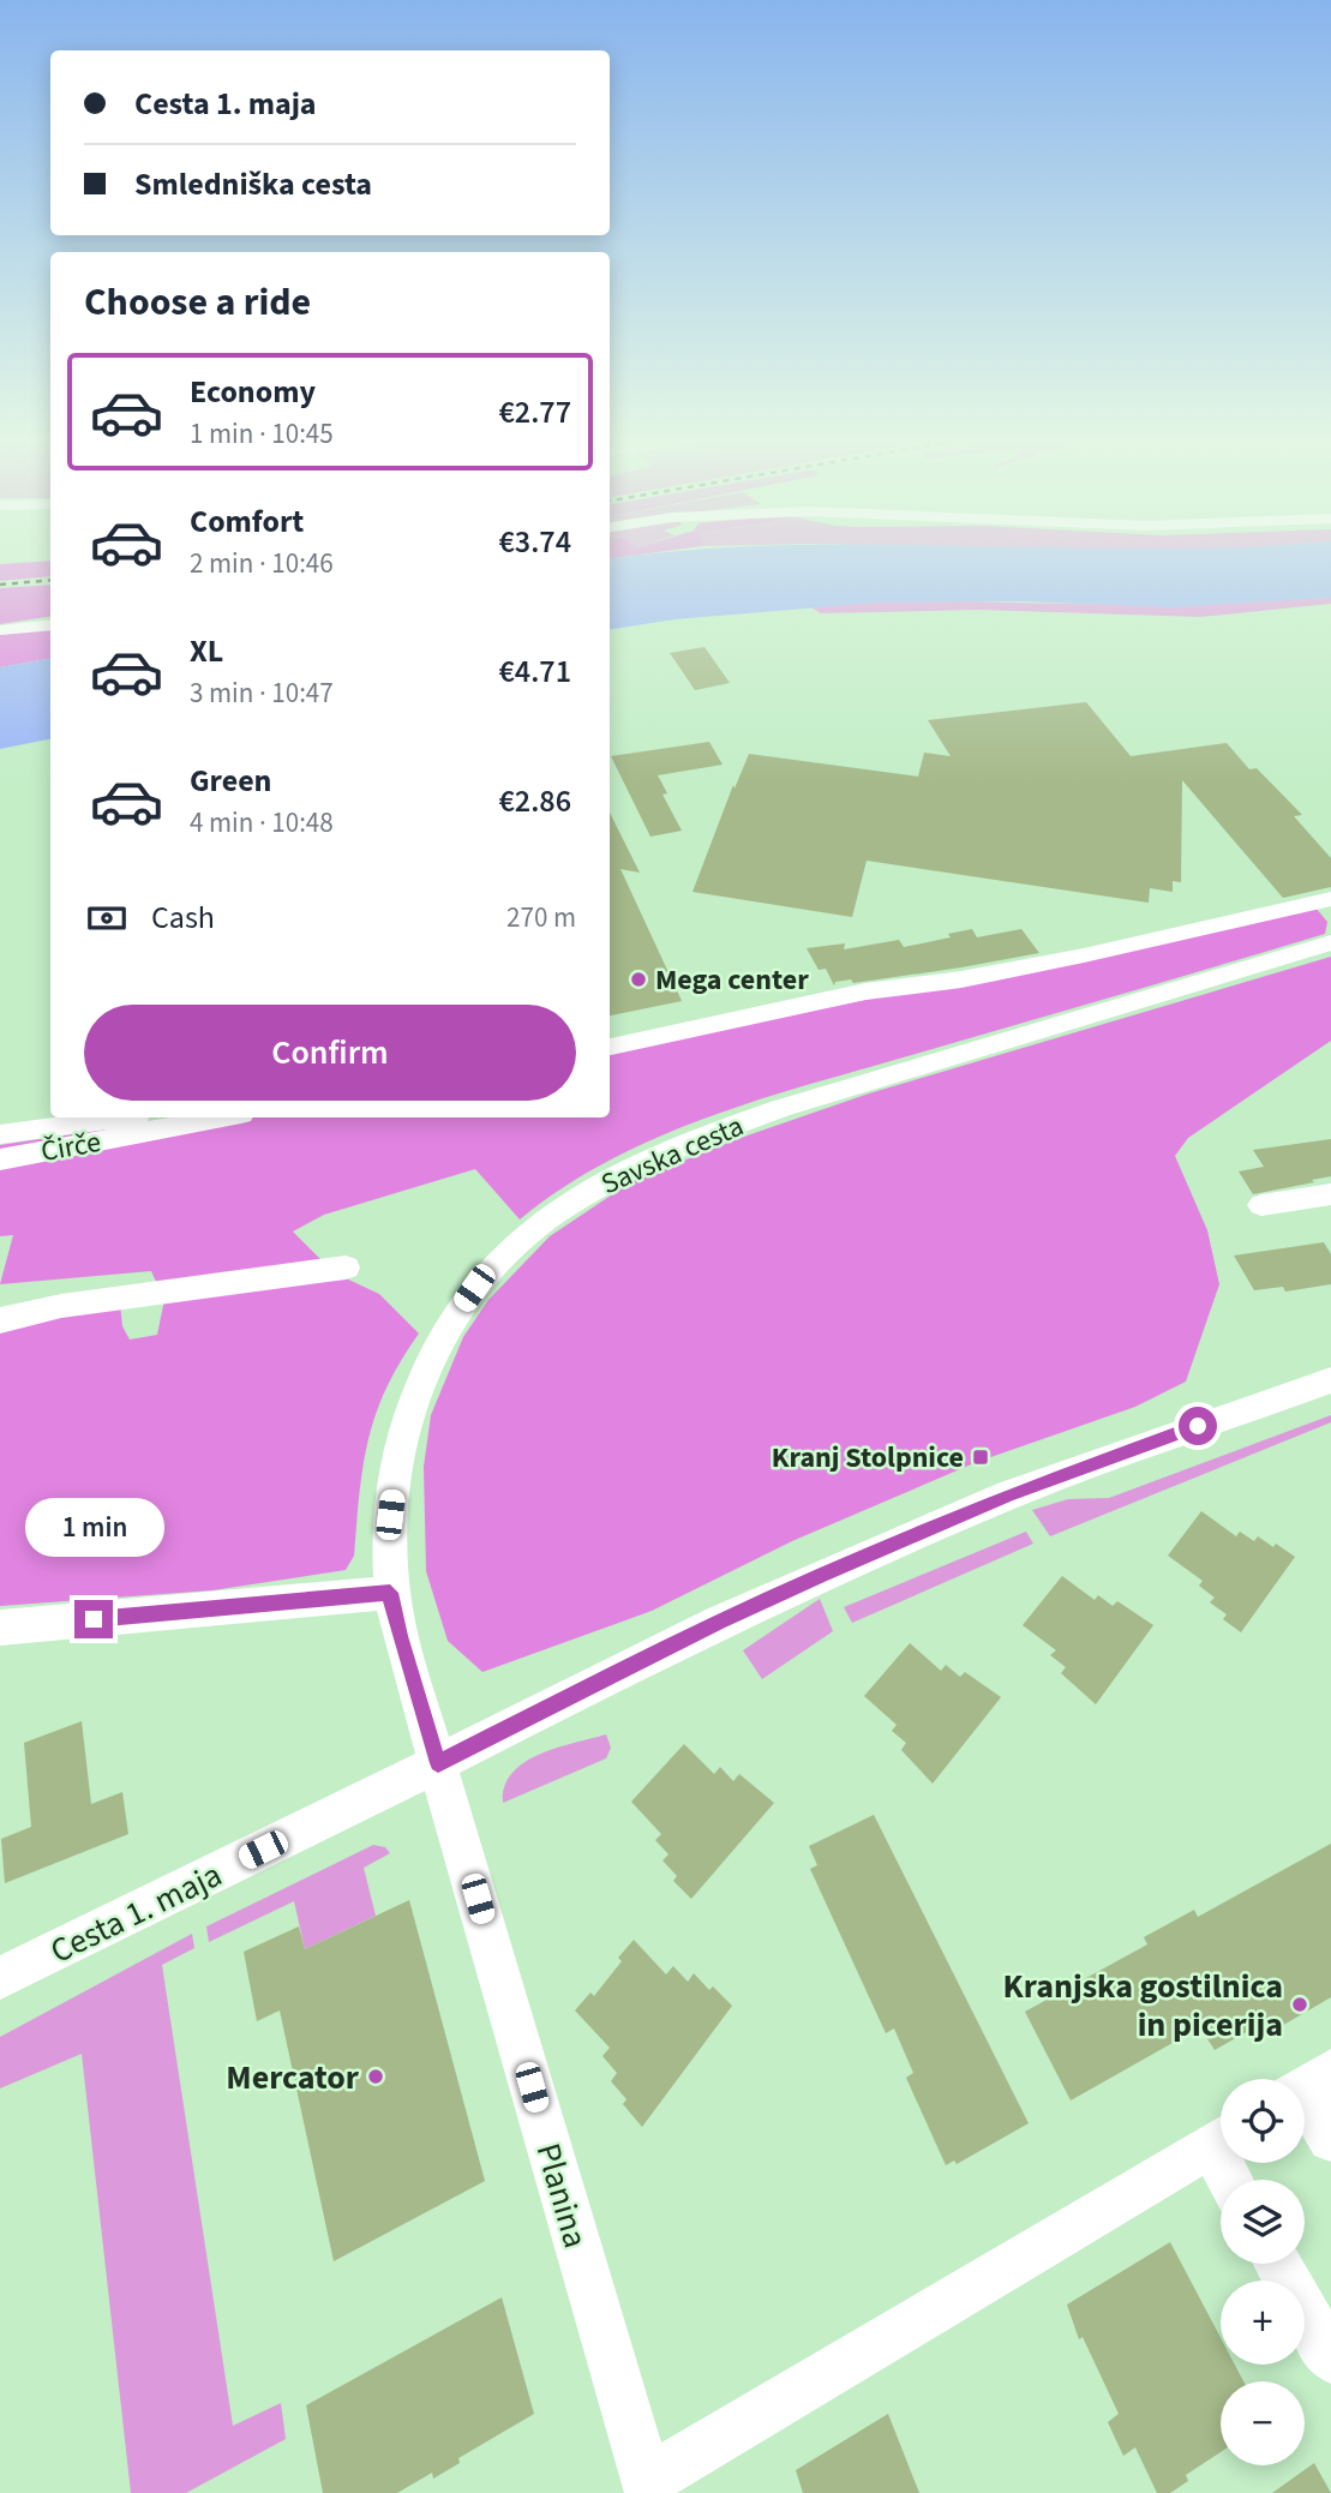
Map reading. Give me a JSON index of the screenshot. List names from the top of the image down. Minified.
{"streets":{"street":["Čirče","Savska cesta","Cesta 1. maja","Planina"]},"crossings":[["Savska cesta","Cesta 1. maja"],["Savska cesta","Planina"],["Cesta 1. maja","Planina"]],"places":{"other":["Mega center","Kranjska gostilnica in picerija","Mercator"],"transit":["Kranj Stolpnice"]},"page":{"banner":["Cesta 1. maja","Smledniška cesta"],"heading":"Choose a ride","list":[{"name":"Economy","note":"1 min · 10:45","value":"€2.77"},{"name":"Comfort","note":"2 min · 10:46","value":"€3.74"},{"name":"XL","note":"3 min · 10:47","value":"€4.71"},{"name":"Green","note":"4 min · 10:48","value":"€2.86"}],"pay":["Cash","270 m"],"buttons":"Confirm","bubble":"1 min","map_buttons":["+","−"]}}
